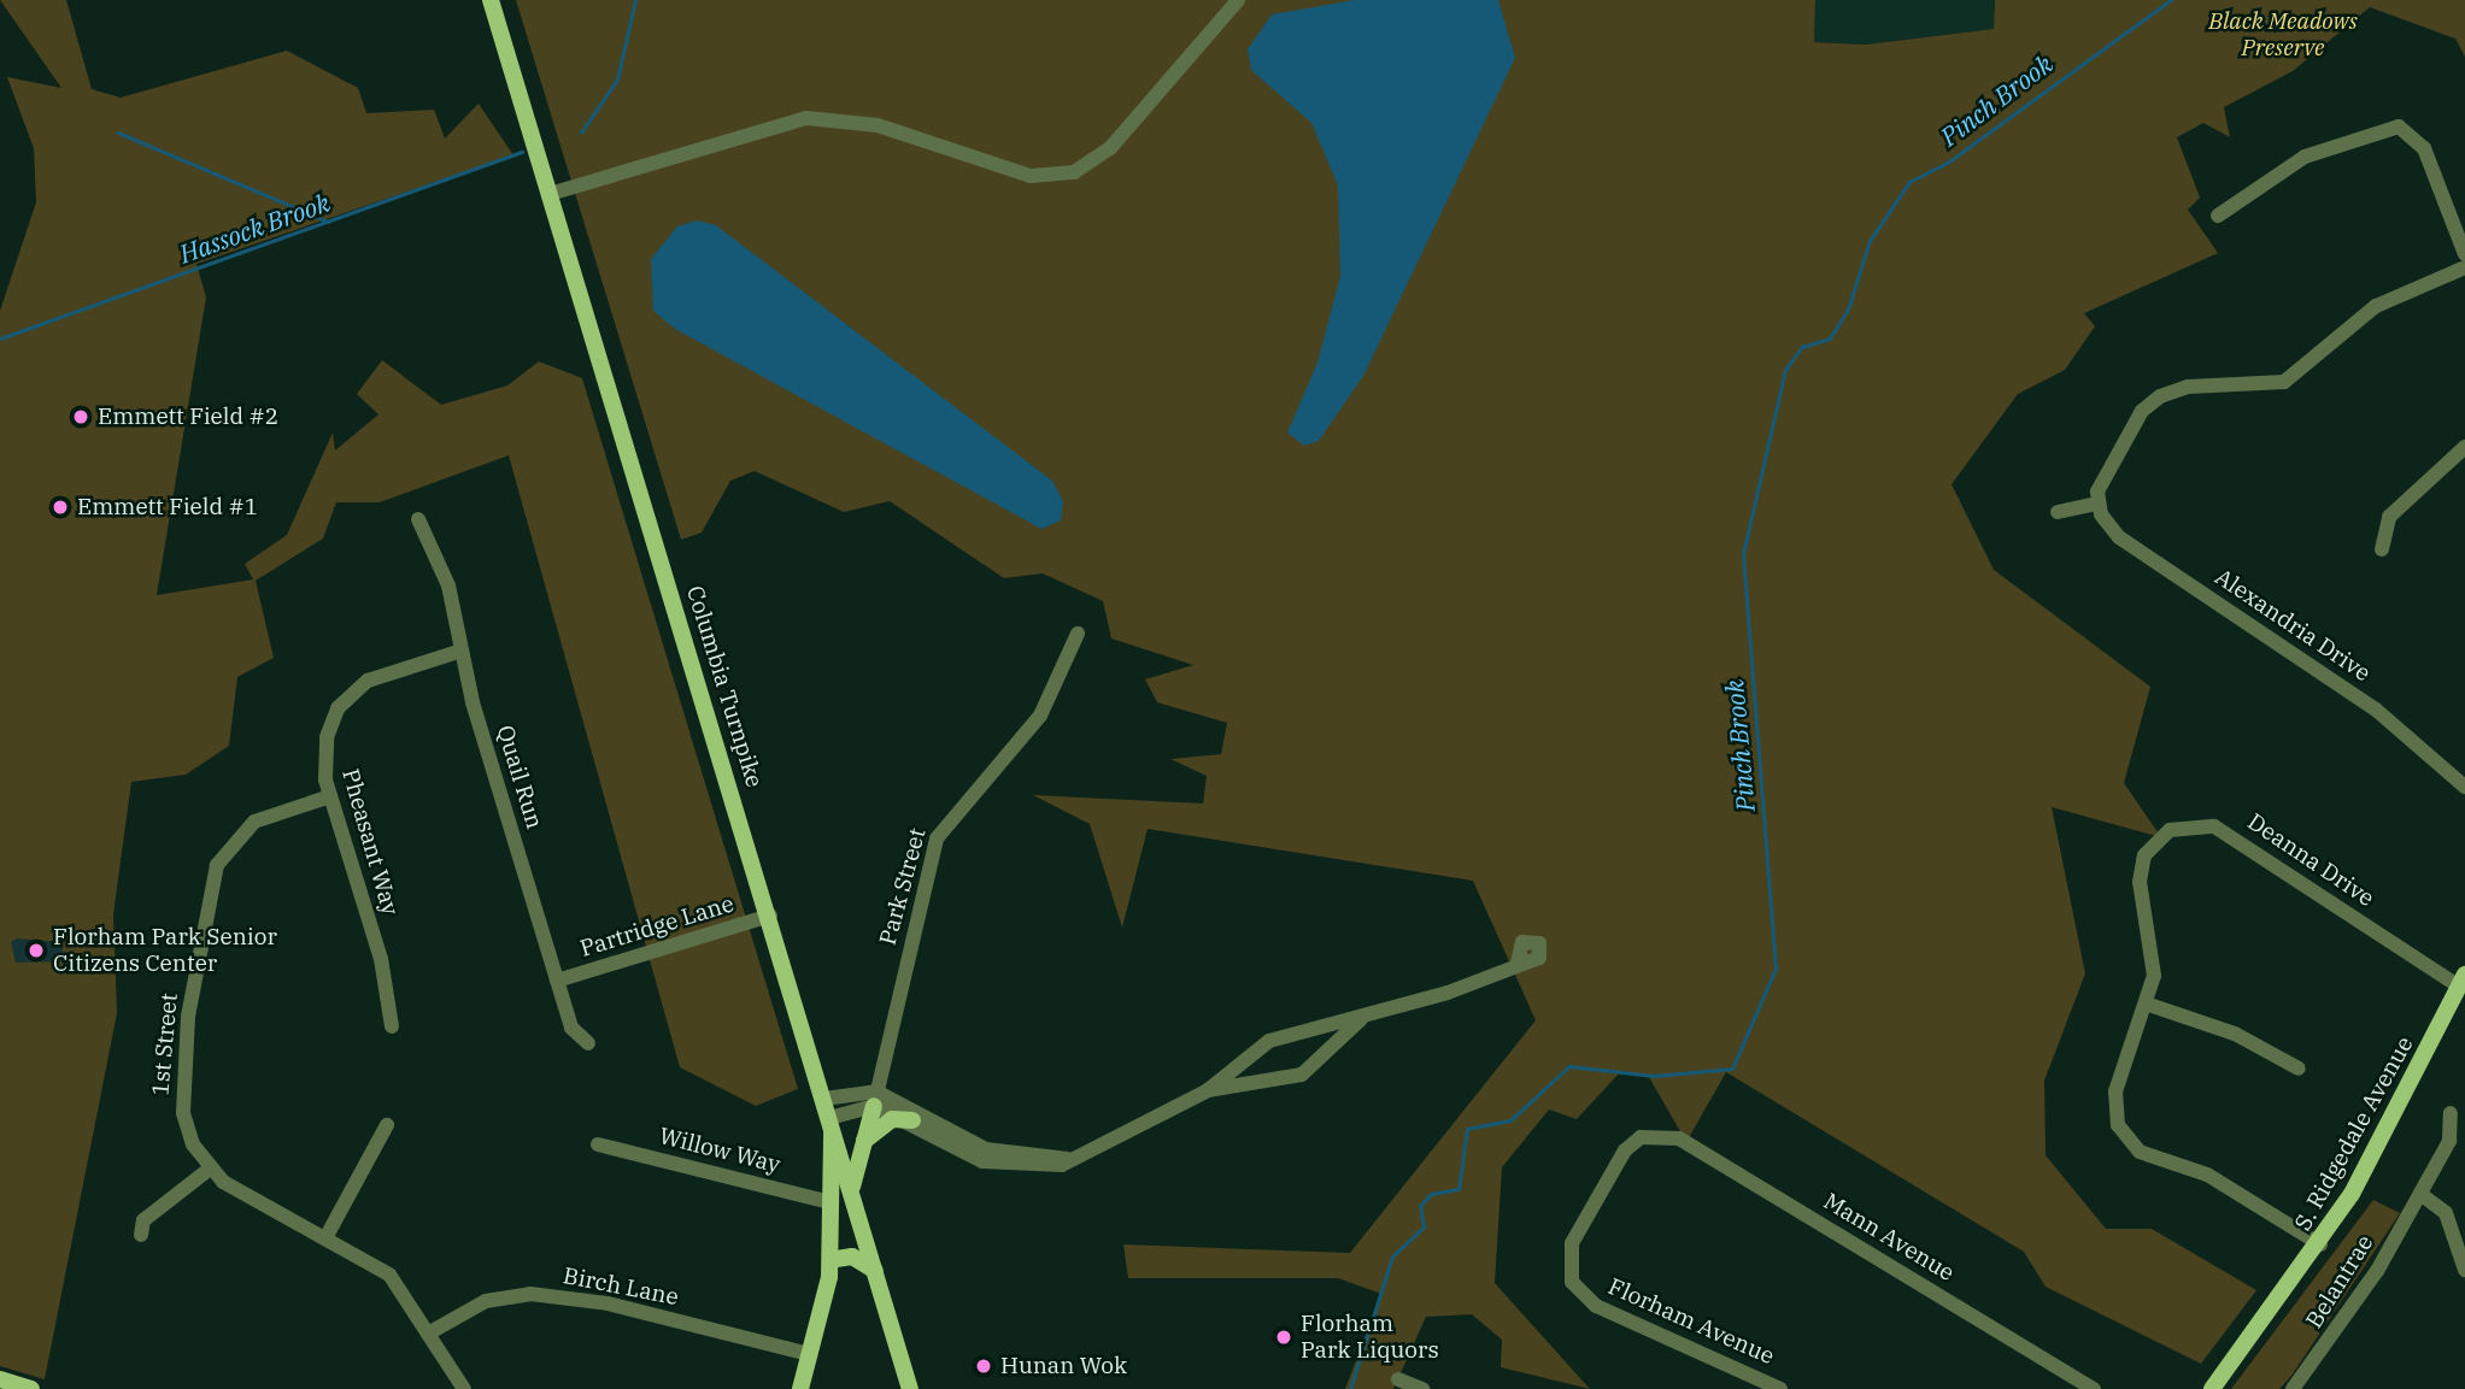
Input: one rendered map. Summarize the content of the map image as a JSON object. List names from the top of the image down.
{
  "streets": {
    "main road": ["Columbia Turnpike", "S. Ridgedale Avenue"],
    "street": [
      "Alexandria Drive",
      "Quail Run",
      "Pheasant Way",
      "Deanna Drive",
      "Park Street",
      "Partridge Lane",
      "1st Street",
      "Willow Way",
      "Mann Avenue",
      "Belantrae",
      "Birch Lane",
      "Florham Avenue"
    ]
  },
  "crossings": [
    ["Columbia Turnpike", "Partridge Lane"],
    ["Quail Run", "Pheasant Way"],
    ["Quail Run", "Partridge Lane"],
    ["Pheasant Way", "1st Street"],
    ["Deanna Drive", "S. Ridgedale Avenue"],
    ["Mann Avenue", "Florham Avenue"]
  ],
  "water": ["Pinch Brook", "Hassock Brook"],
  "parks": ["Black Meadows Preserve"],
  "places": [
    "Emmett Field #2",
    "Emmett Field #1",
    "Florham Park Senior Citizens Center",
    "Florham Park Liquors",
    "Hunan Wok"
  ]
}
